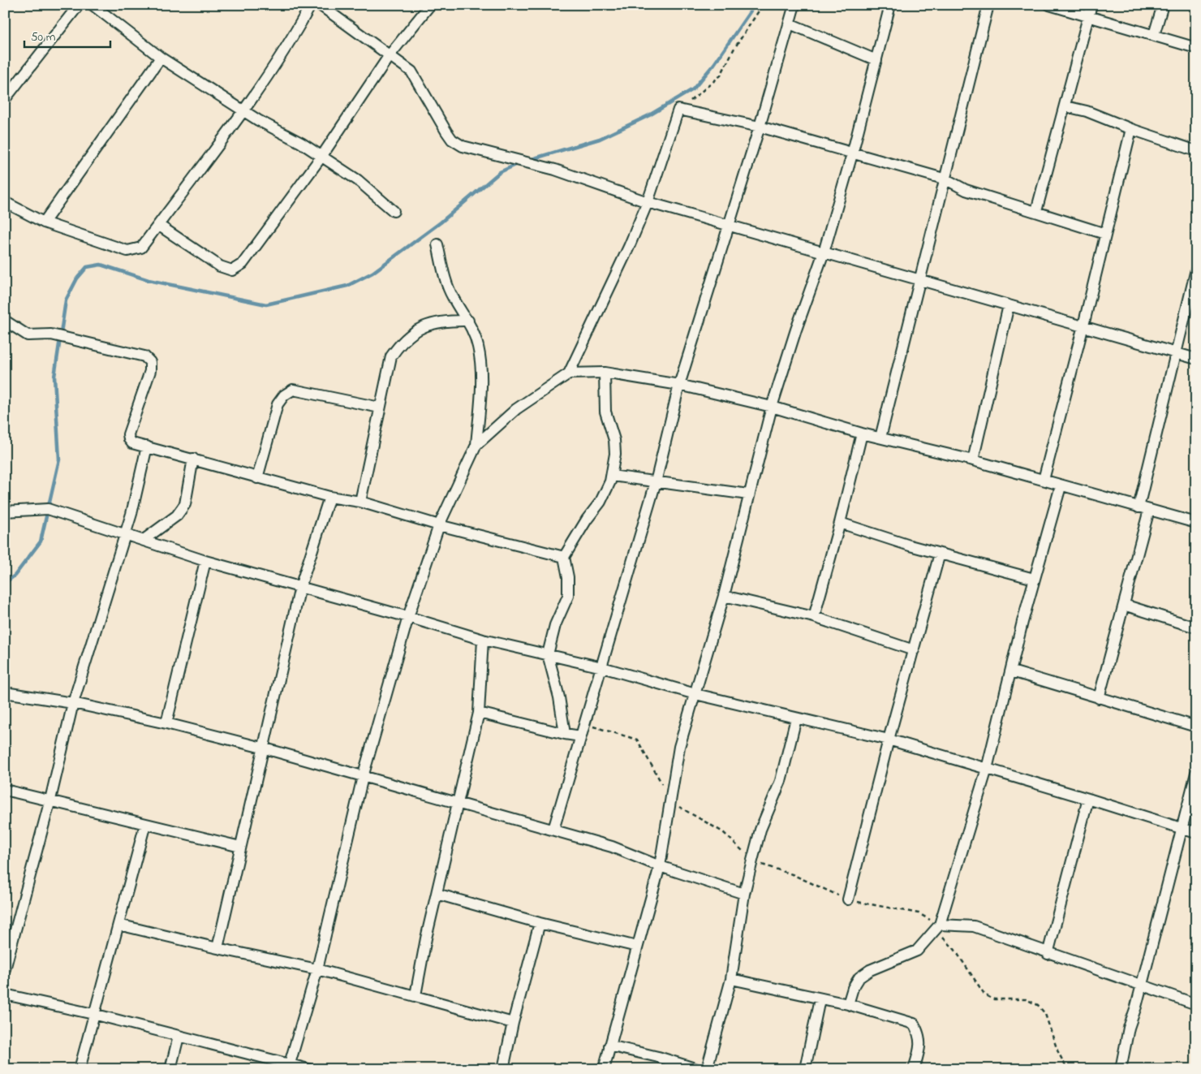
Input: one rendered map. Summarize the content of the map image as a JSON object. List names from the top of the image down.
{
  "scale_bar": "50 m"
}
